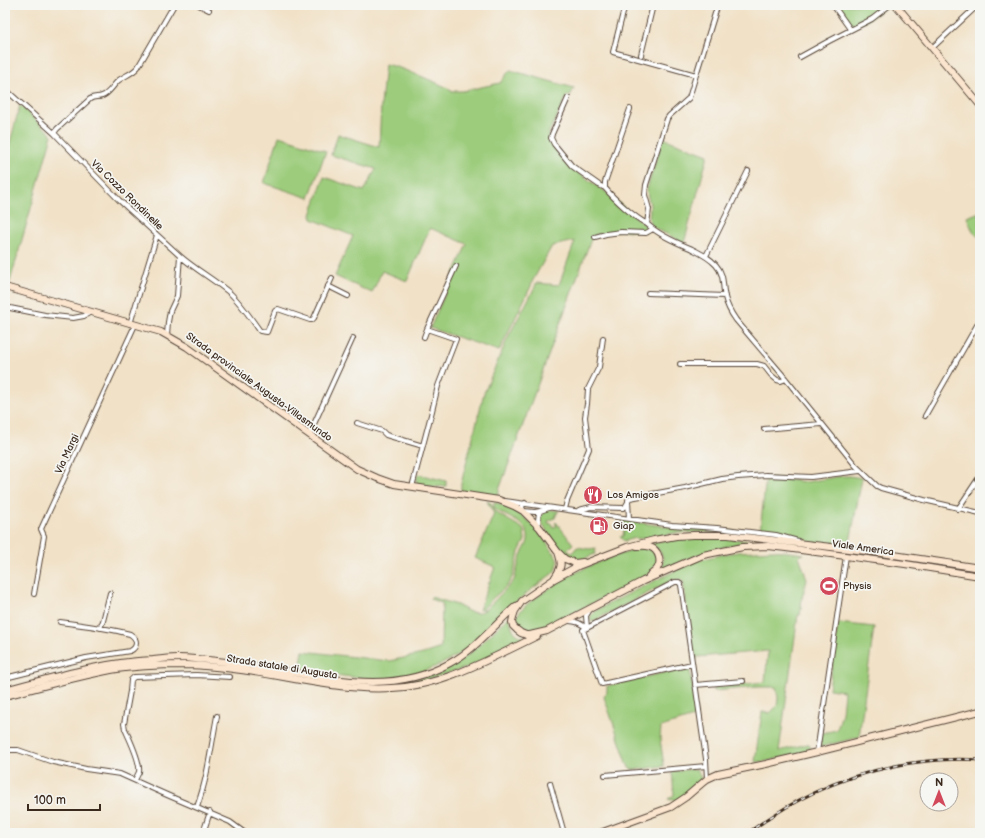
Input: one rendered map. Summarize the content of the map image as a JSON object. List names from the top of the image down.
{
  "streets": {
    "main road": ["Strada provinciale Augusta-Villasmundo", "Viale America", "Strada statale di Augusta"],
    "street": ["Via Cozzo Rondinelle", "Via Margi"]
  },
  "crossings": [
    ["Via Cozzo Rondinelle", "Via Margi"],
    ["Strada provinciale Augusta-Villasmundo", "Via Margi"],
    ["Strada provinciale Augusta-Villasmundo", "Strada statale di Augusta"],
    ["Viale America", "Strada statale di Augusta"]
  ],
  "places": {
    "restaurant": ["Los Amigos"],
    "fuel station": ["Giap"],
    "sports": ["Physis"]
  },
  "scale_bar": "100 m",
  "north": "top"
}
